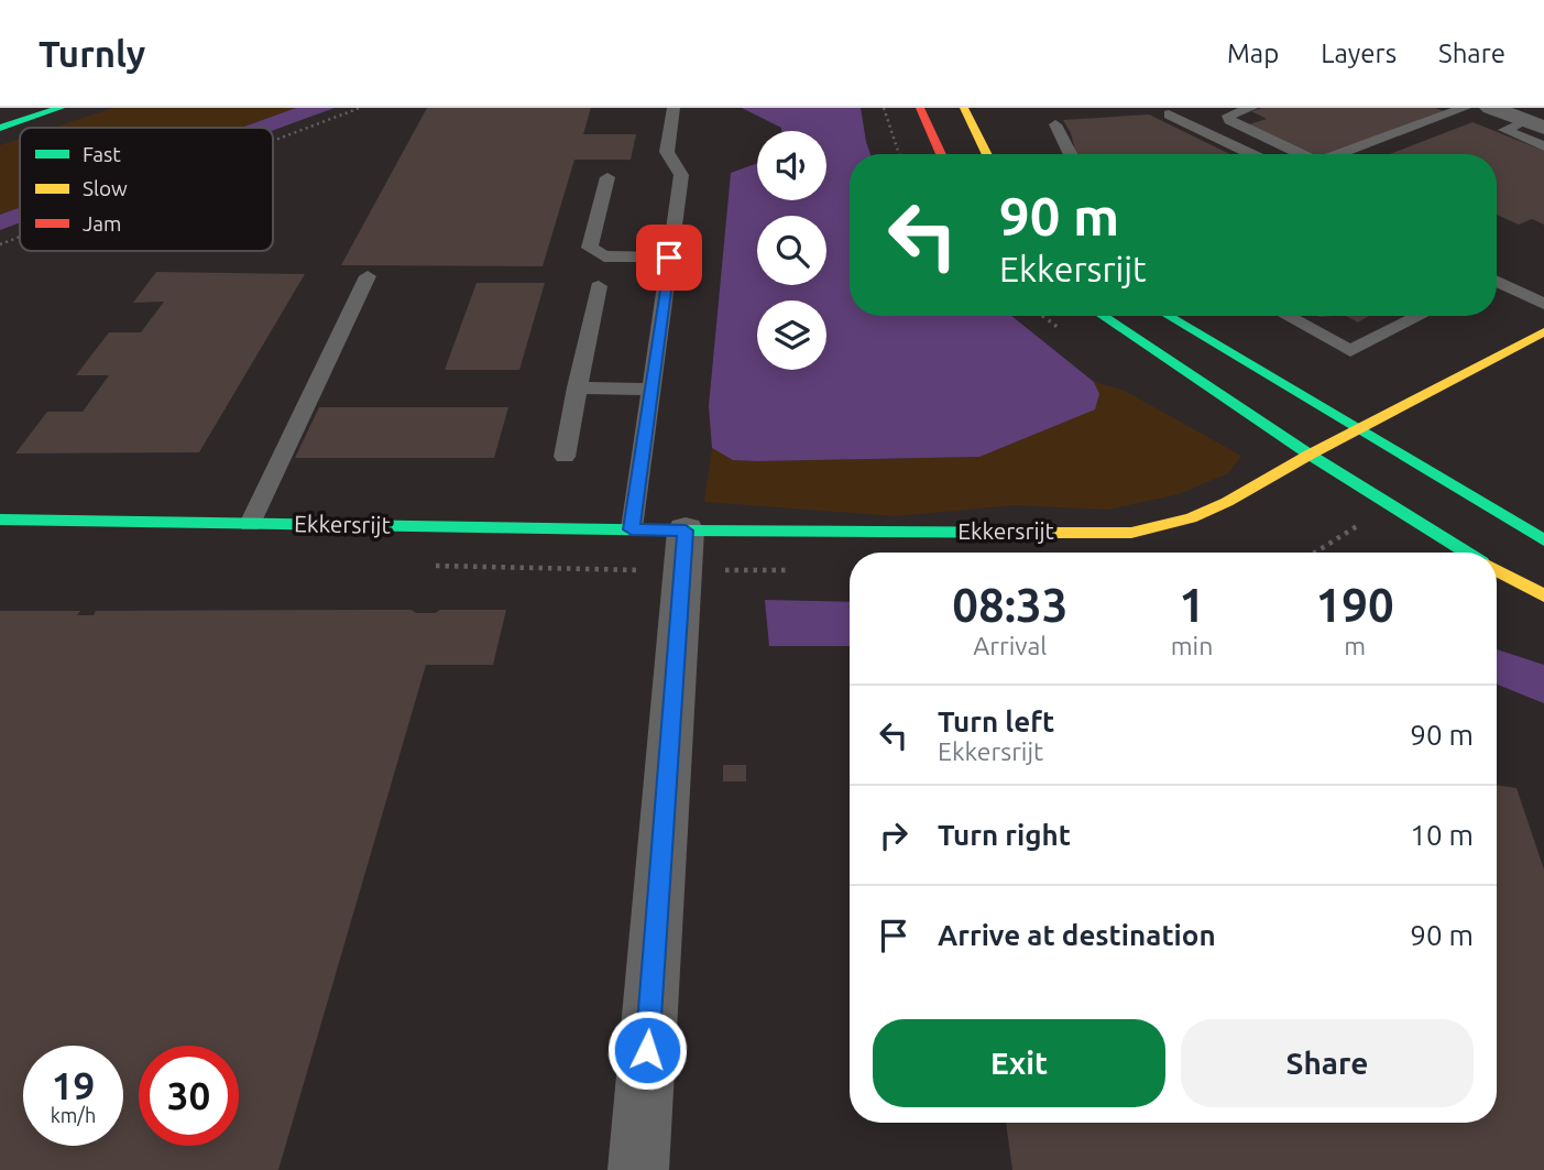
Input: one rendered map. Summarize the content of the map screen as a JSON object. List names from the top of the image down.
{
  "streets": {
    "main road": ["Ekkersrijt"]
  },
  "legend": ["Fast", "Slow", "Jam"],
  "page": {
    "header": "Turnly",
    "nav": ["Map", "Layers", "Share"],
    "turn": ["90 m", "Ekkersrijt"],
    "eta": [
      "08:33",
      "Arrival",
      "1",
      "min",
      "190",
      "m"
    ],
    "list": [
      {
        "name": "Turn left",
        "note": "Ekkersrijt",
        "value": "90 m"
      },
      {
        "name": "Turn right",
        "value": "10 m"
      },
      {
        "name": "Arrive at destination",
        "value": "90 m"
      }
    ],
    "buttons": ["Exit", "Share"],
    "speed": "19 km/h",
    "limit": "30"
  }
}
